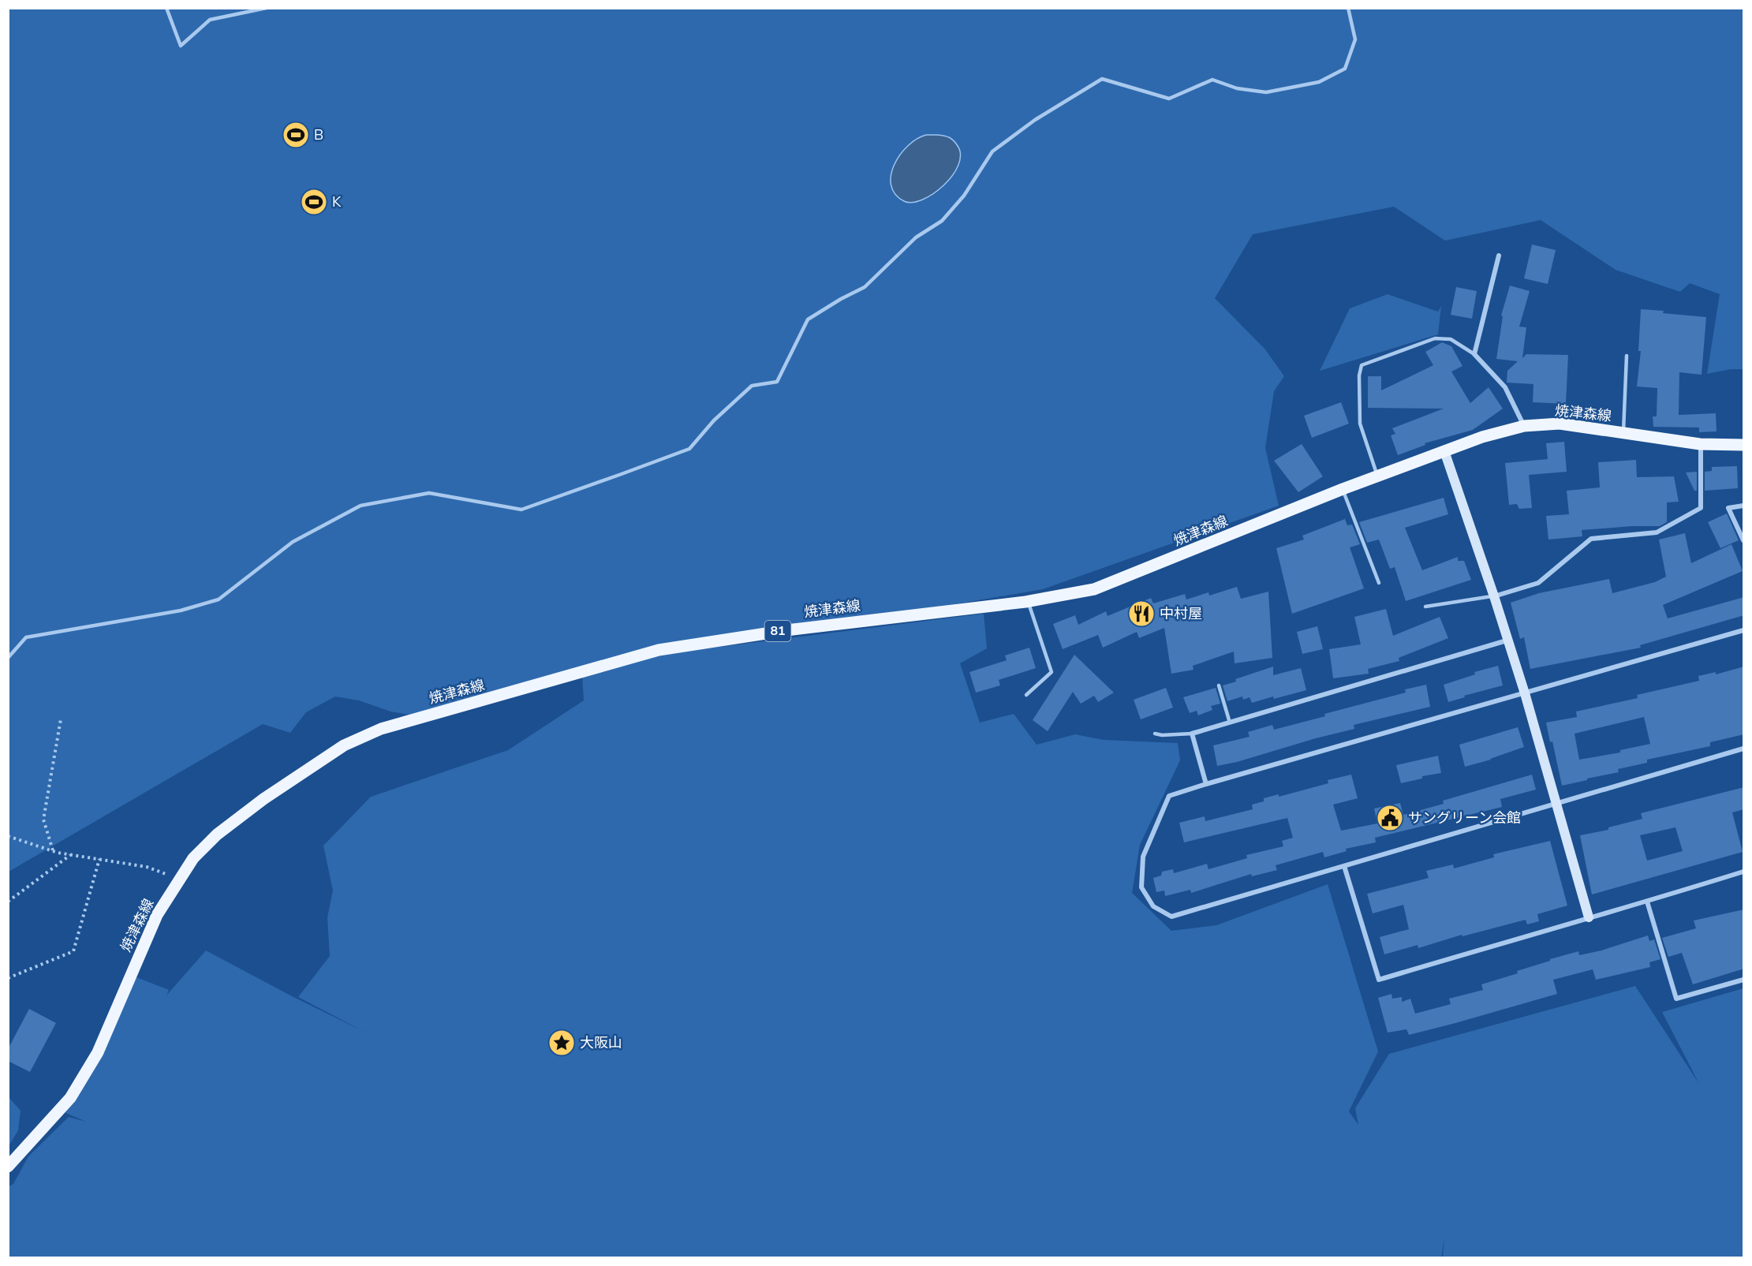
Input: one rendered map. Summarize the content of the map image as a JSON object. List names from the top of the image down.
{
  "streets": {
    "main road": ["焼津森線", "81"]
  },
  "places": {
    "sports": ["B", "K"],
    "restaurant": ["中村屋"],
    "public building": ["サングリーン会館"],
    "place": ["大阪山"]
  }
}
